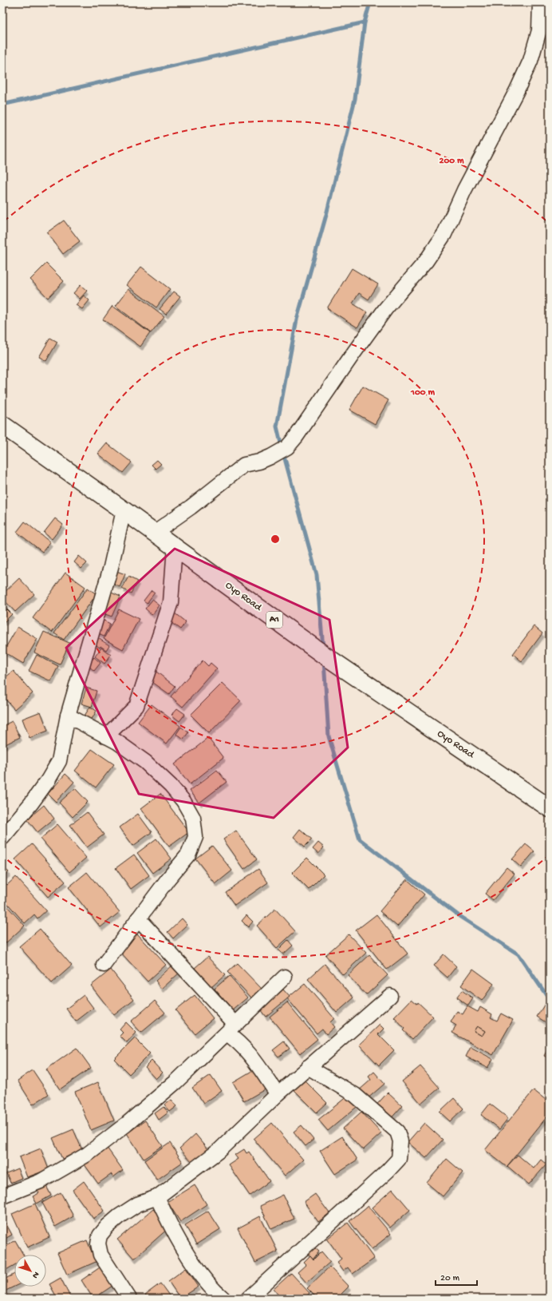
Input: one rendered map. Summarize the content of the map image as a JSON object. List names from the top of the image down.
{
  "streets": {
    "highway": ["Oyo Road", "A1"]
  },
  "scale_bar": "20 m",
  "north": "bottom right",
  "rings": ["200 m", "100 m"]
}
